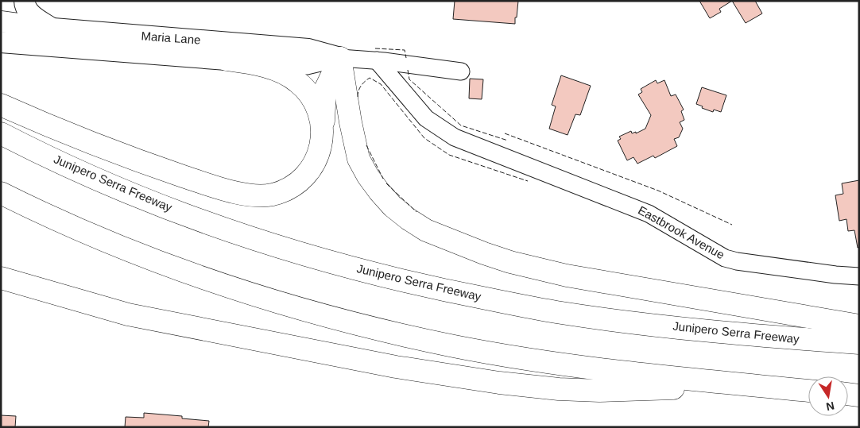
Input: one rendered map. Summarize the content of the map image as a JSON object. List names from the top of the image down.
{
  "streets": {
    "highway": ["Junipero Serra Freeway"],
    "main road": ["Maria Lane"],
    "street": ["Eastbrook Avenue"]
  },
  "crossings": [
    ["Maria Lane", "Eastbrook Avenue"]
  ],
  "north": "bottom"
}
